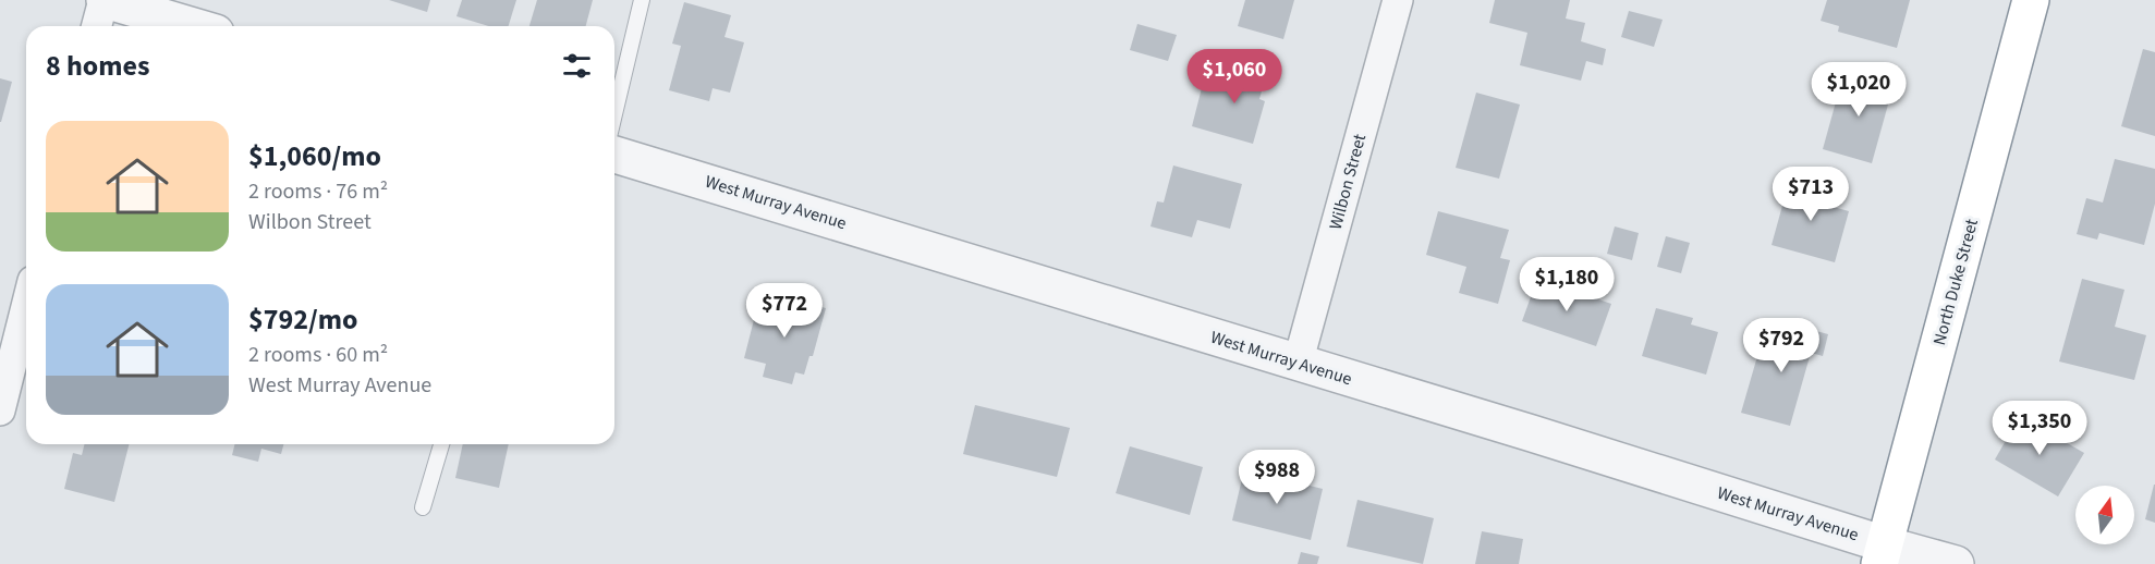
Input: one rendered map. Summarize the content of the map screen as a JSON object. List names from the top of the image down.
{
  "streets": {
    "highway": ["North Duke Street"],
    "street": ["Wilbon Street", "West Murray Avenue"]
  },
  "crossings": [
    ["Wilbon Street", "West Murray Avenue"],
    ["West Murray Avenue", "North Duke Street"]
  ],
  "north": "top",
  "page": {
    "heading": "8 homes",
    "price": [
      "$1,060",
      "$1,020",
      "$713",
      "$1,180",
      "$772",
      "$792",
      "$1,350",
      "$988"
    ],
    "list": [
      {
        "name": "$1,060/mo",
        "note": "2 rooms · 76 m² · Wilbon Street"
      },
      {
        "name": "$792/mo",
        "note": "2 rooms · 60 m² · West Murray Avenue"
      }
    ]
  }
}
